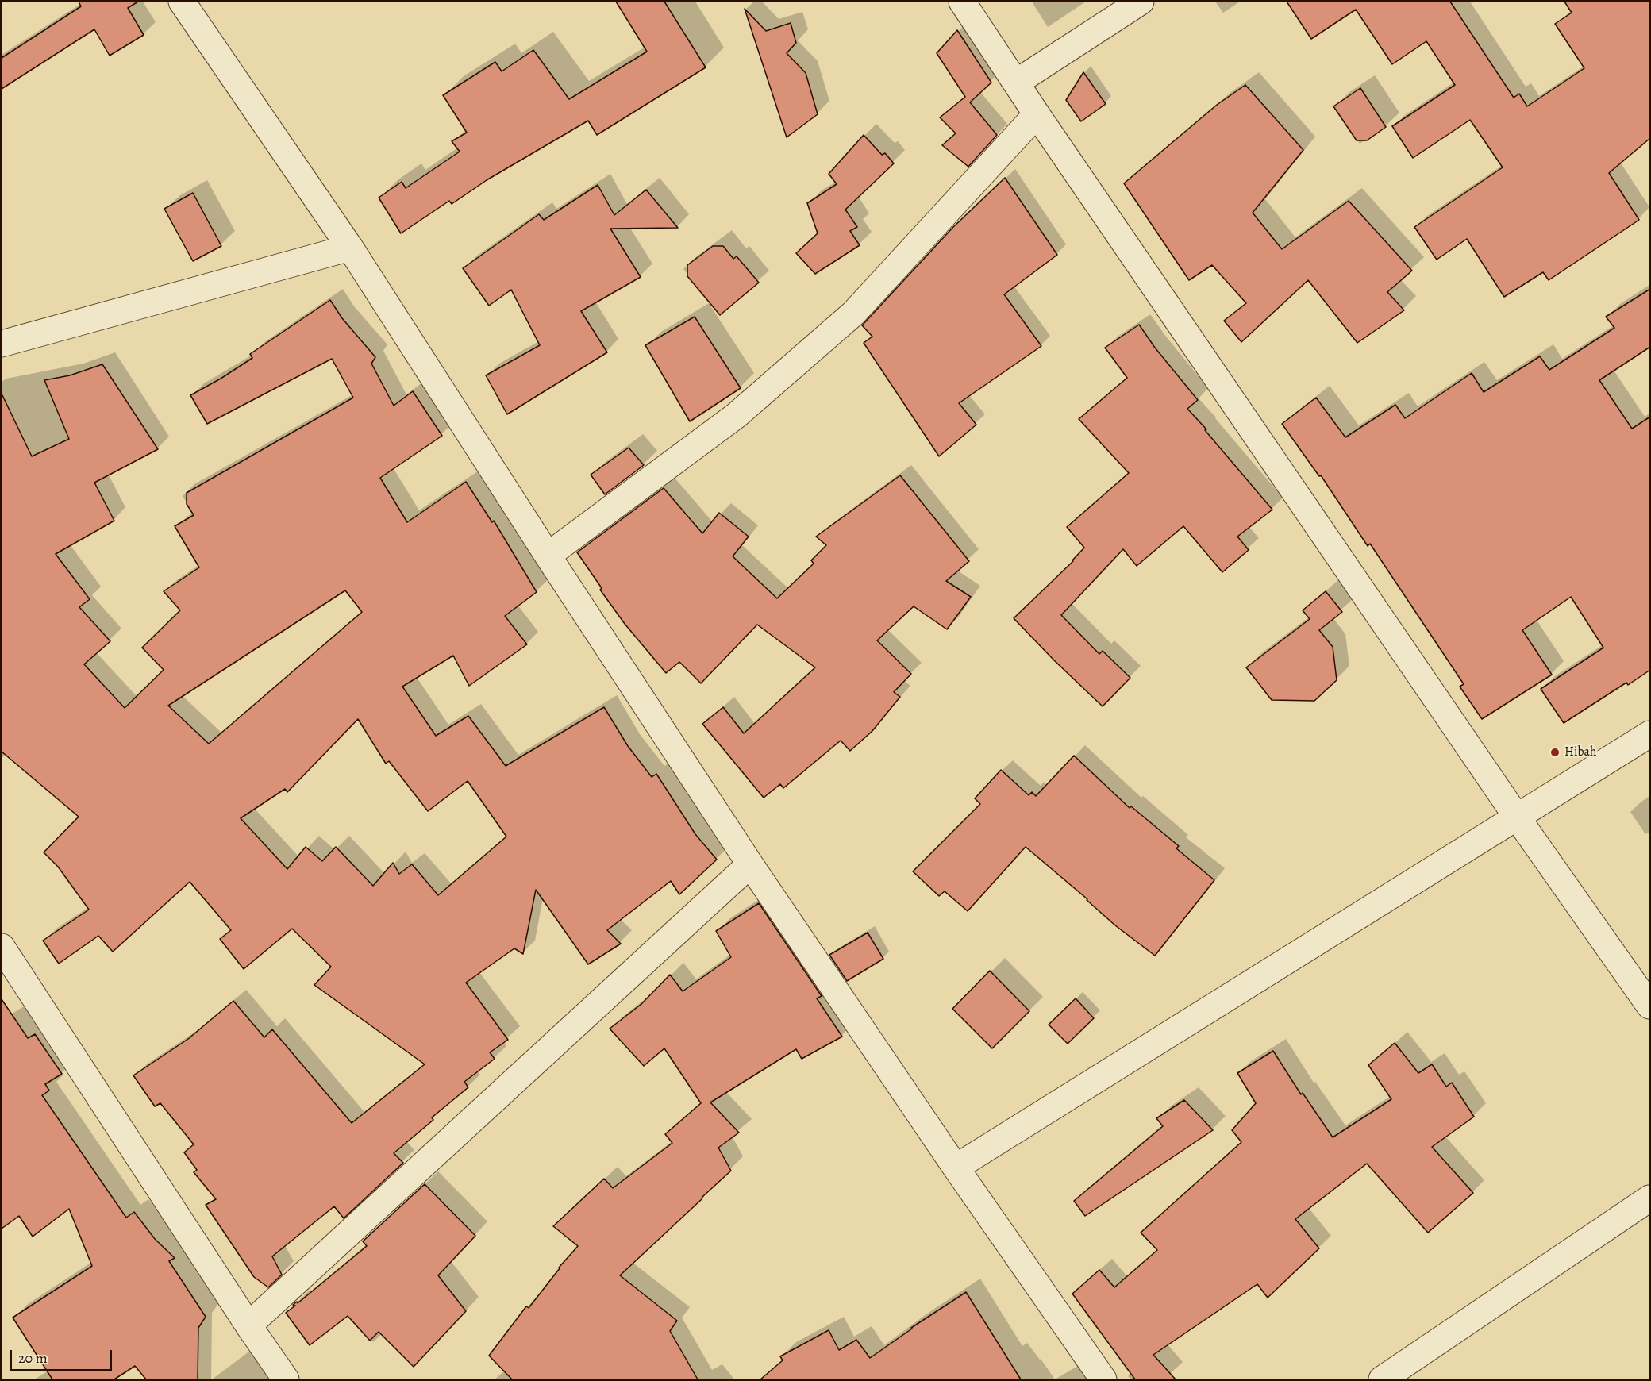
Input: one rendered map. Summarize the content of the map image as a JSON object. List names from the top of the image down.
{
  "places": ["Hibah"],
  "scale_bar": "20 m"
}
